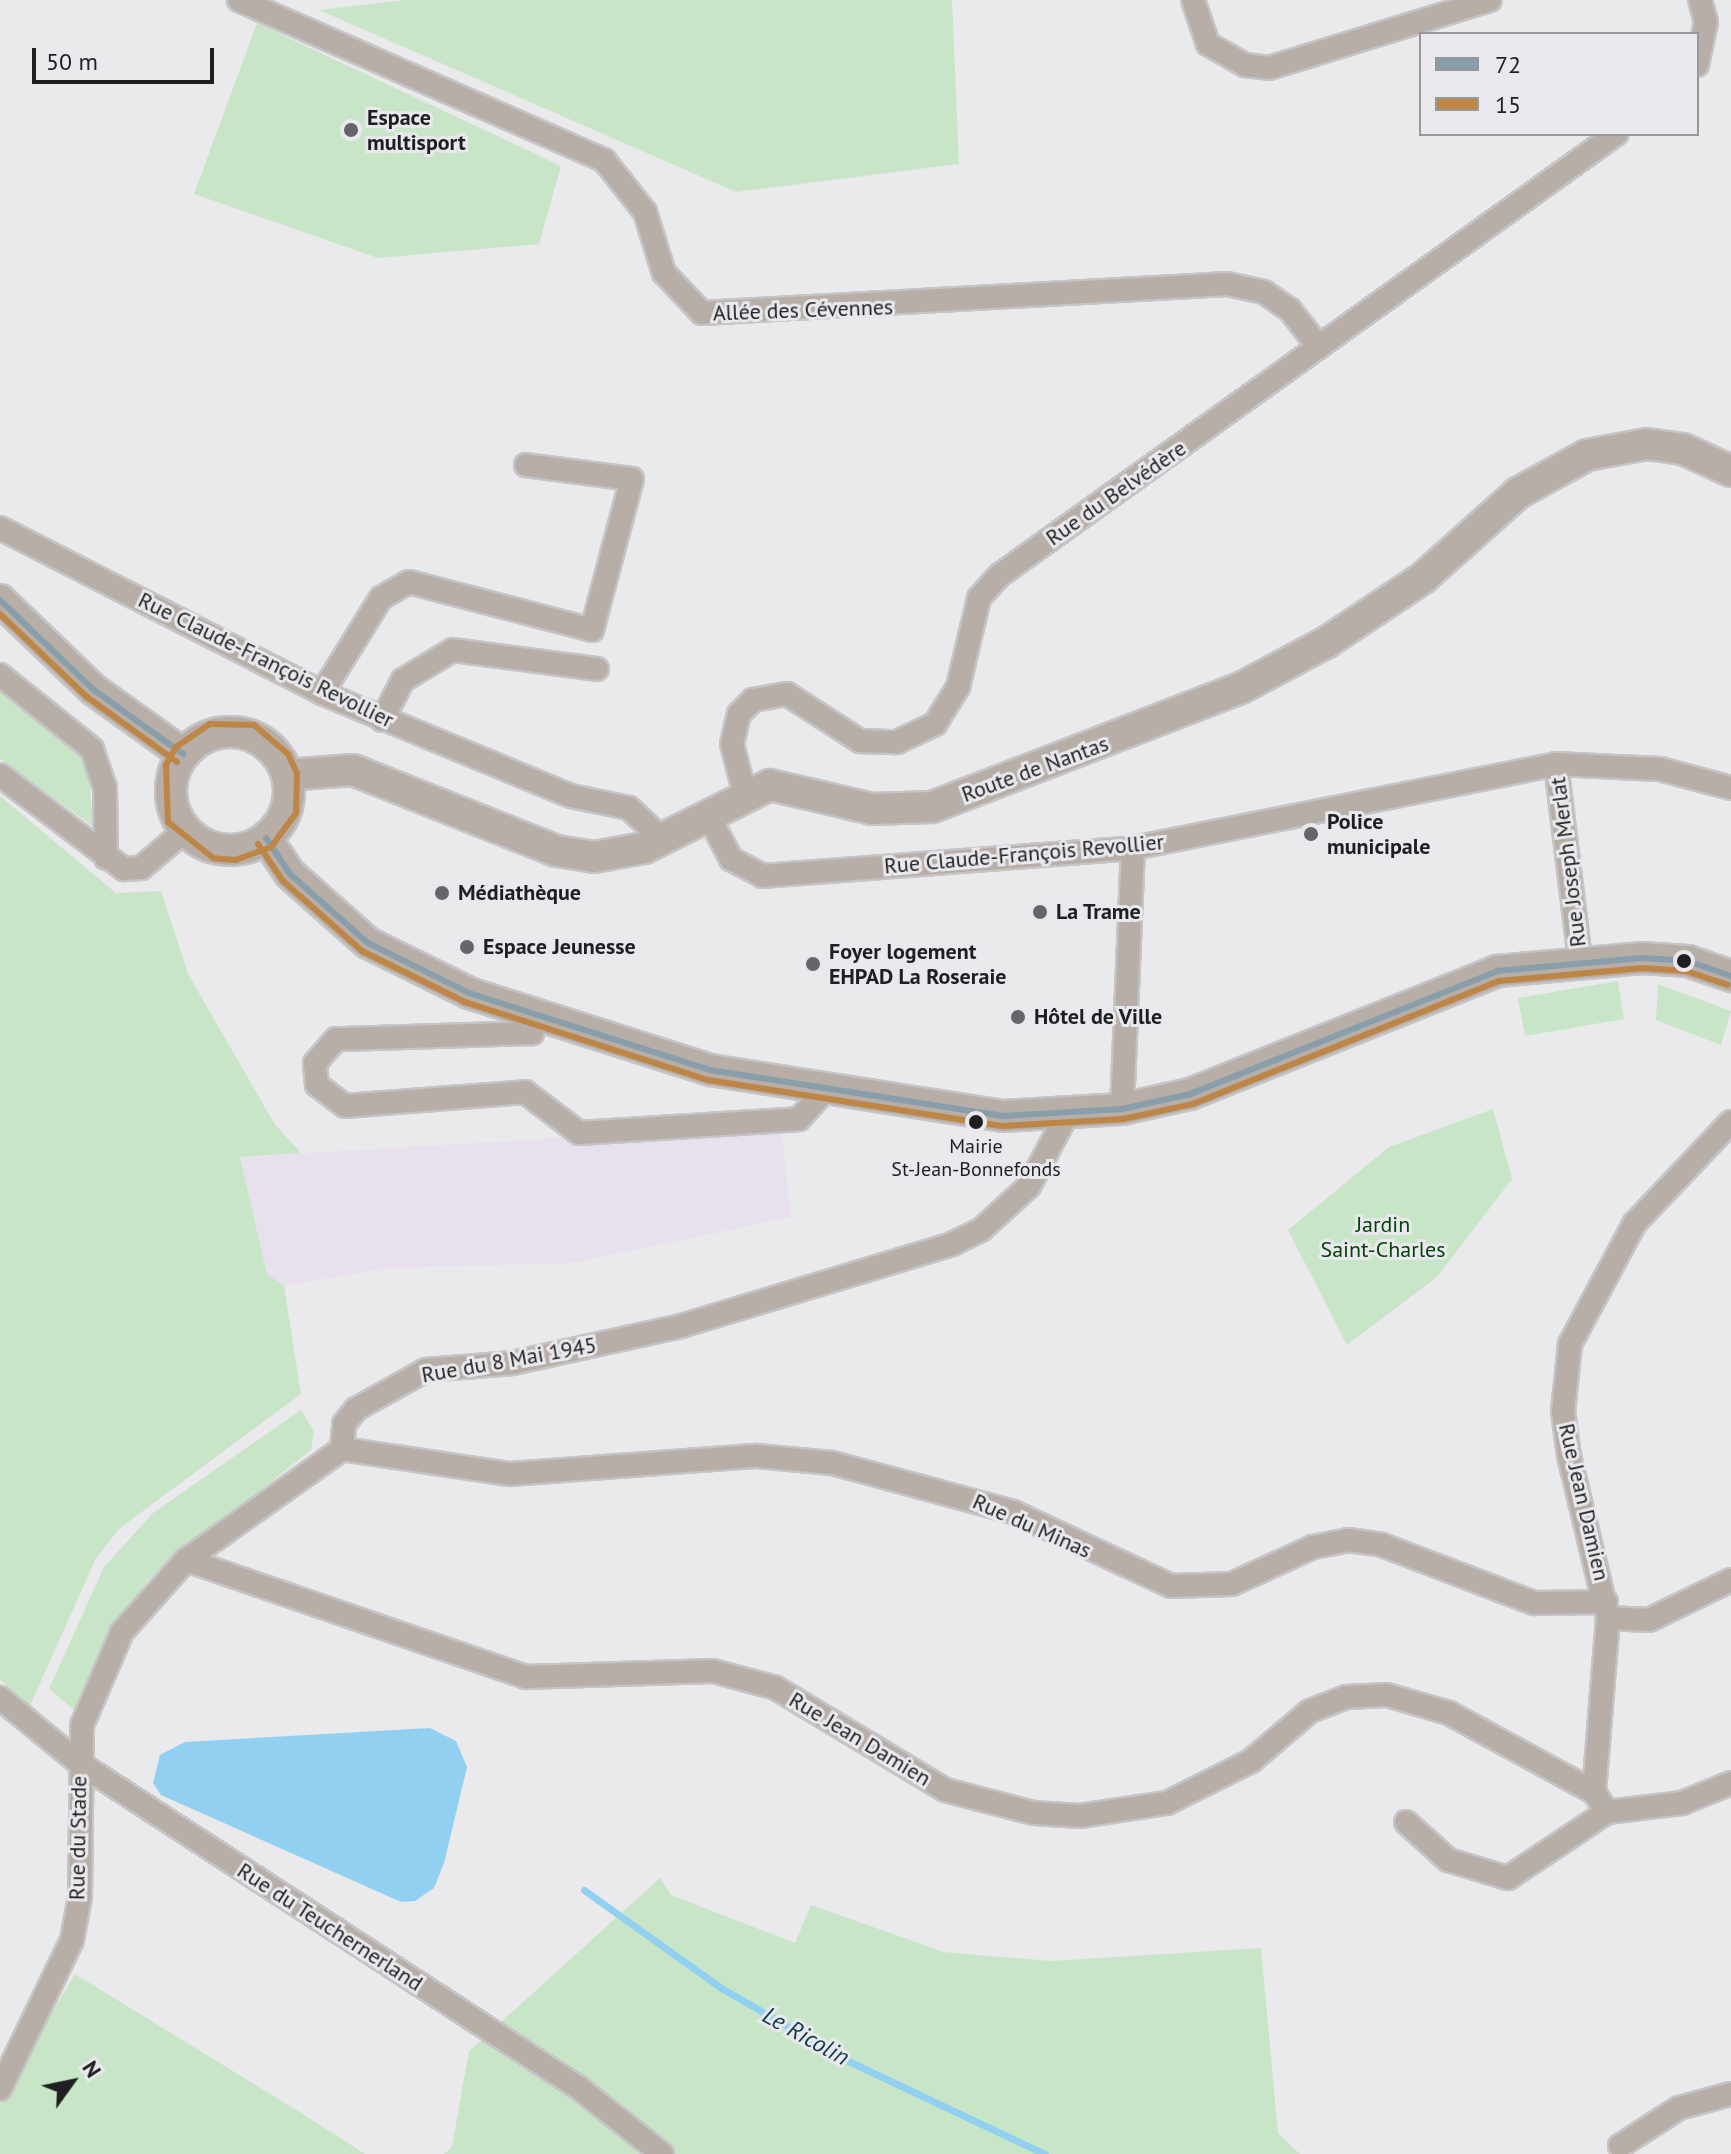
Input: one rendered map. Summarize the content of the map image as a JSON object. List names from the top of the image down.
{
  "streets": {
    "main road": ["Route de Nantas"],
    "street": [
      "Allée des Cévennes",
      "Rue du Belvédère",
      "Rue Claude-François Revollier",
      "Rue Joseph Merlat",
      "Rue du 8 Mai 1945",
      "Rue Jean Damien",
      "Rue du Minas",
      "Rue du Stade",
      "Rue du Teuchernerland"
    ]
  },
  "crossings": [
    ["Allée des Cévennes", "Rue du Belvédère"],
    ["Rue du Belvédère", "Route de Nantas"],
    ["Rue Claude-François Revollier", "Route de Nantas"],
    ["Rue Claude-François Revollier", "Rue Joseph Merlat"],
    ["Rue du 8 Mai 1945", "Rue du Minas"],
    ["Rue Jean Damien", "Rue du Minas"],
    ["Rue du Stade", "Rue du Teuchernerland"]
  ],
  "water": ["Le Ricolin"],
  "parks": ["Jardin Saint-Charles"],
  "places": [
    "Espace multisport",
    "Police municipale",
    "Médiathèque",
    "La Trame",
    "Espace Jeunesse",
    "Foyer logement EHPAD La Roseraie",
    "Hôtel de Ville",
    "Mairie St-Jean-Bonnefonds"
  ],
  "lines": ["transit line 72", "transit line 15"],
  "legend": ["72", "15"],
  "scale_bar": "50 m",
  "north": "top right"
}
